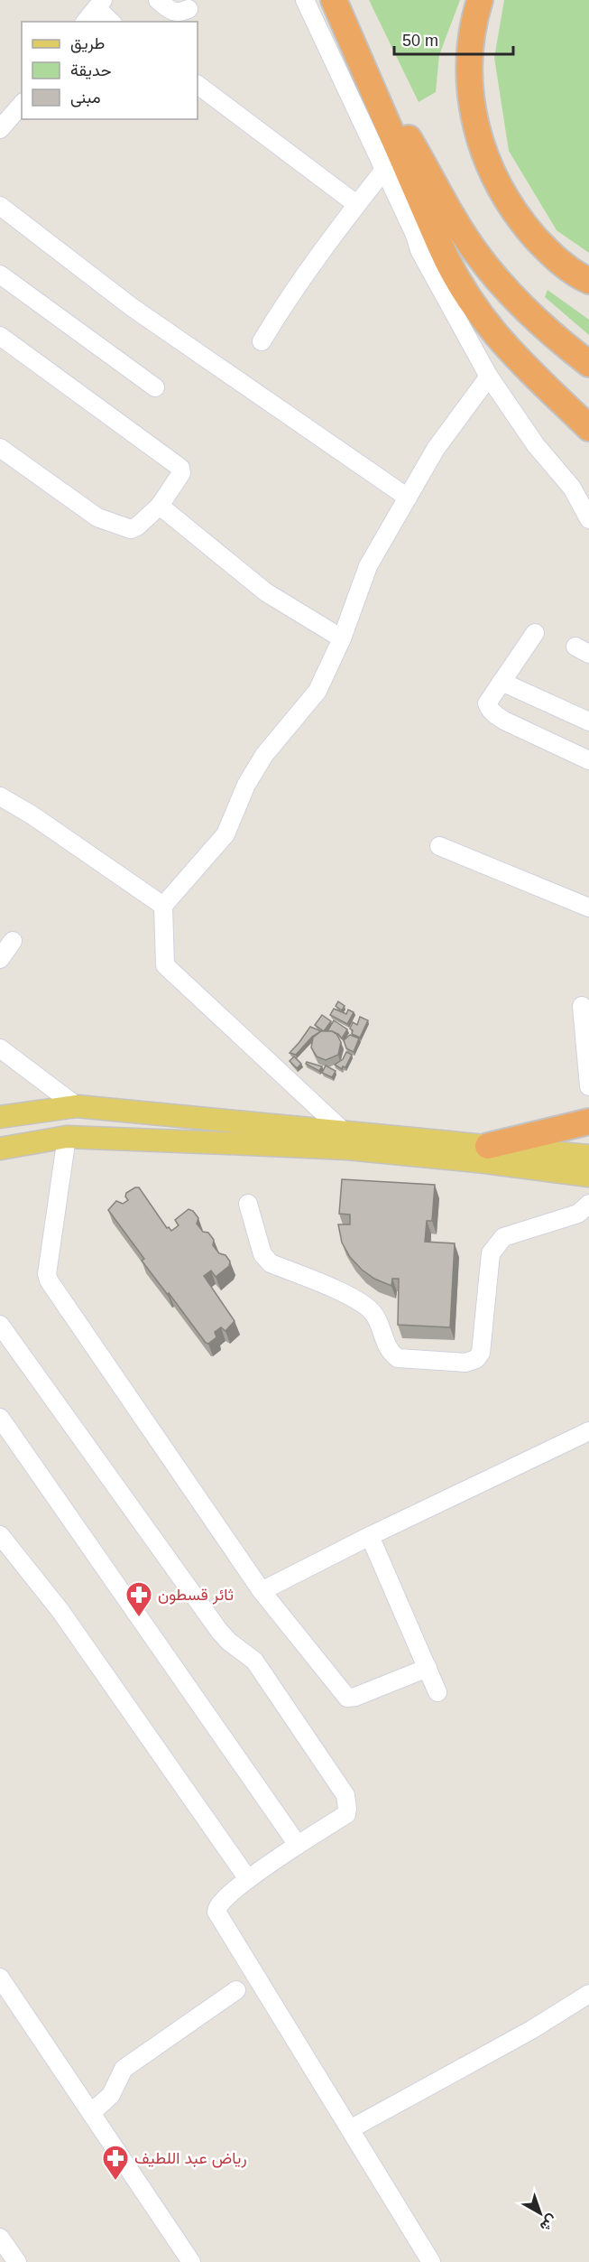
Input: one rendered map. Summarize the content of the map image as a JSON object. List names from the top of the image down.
{
  "places": {
    "pharmacy": ["ثائر قسطون", "رياض عبد اللطيف"]
  },
  "legend": ["طريق", "حديقة", "مبنى"],
  "scale_bar": "50 m",
  "north": "bottom right"
}
